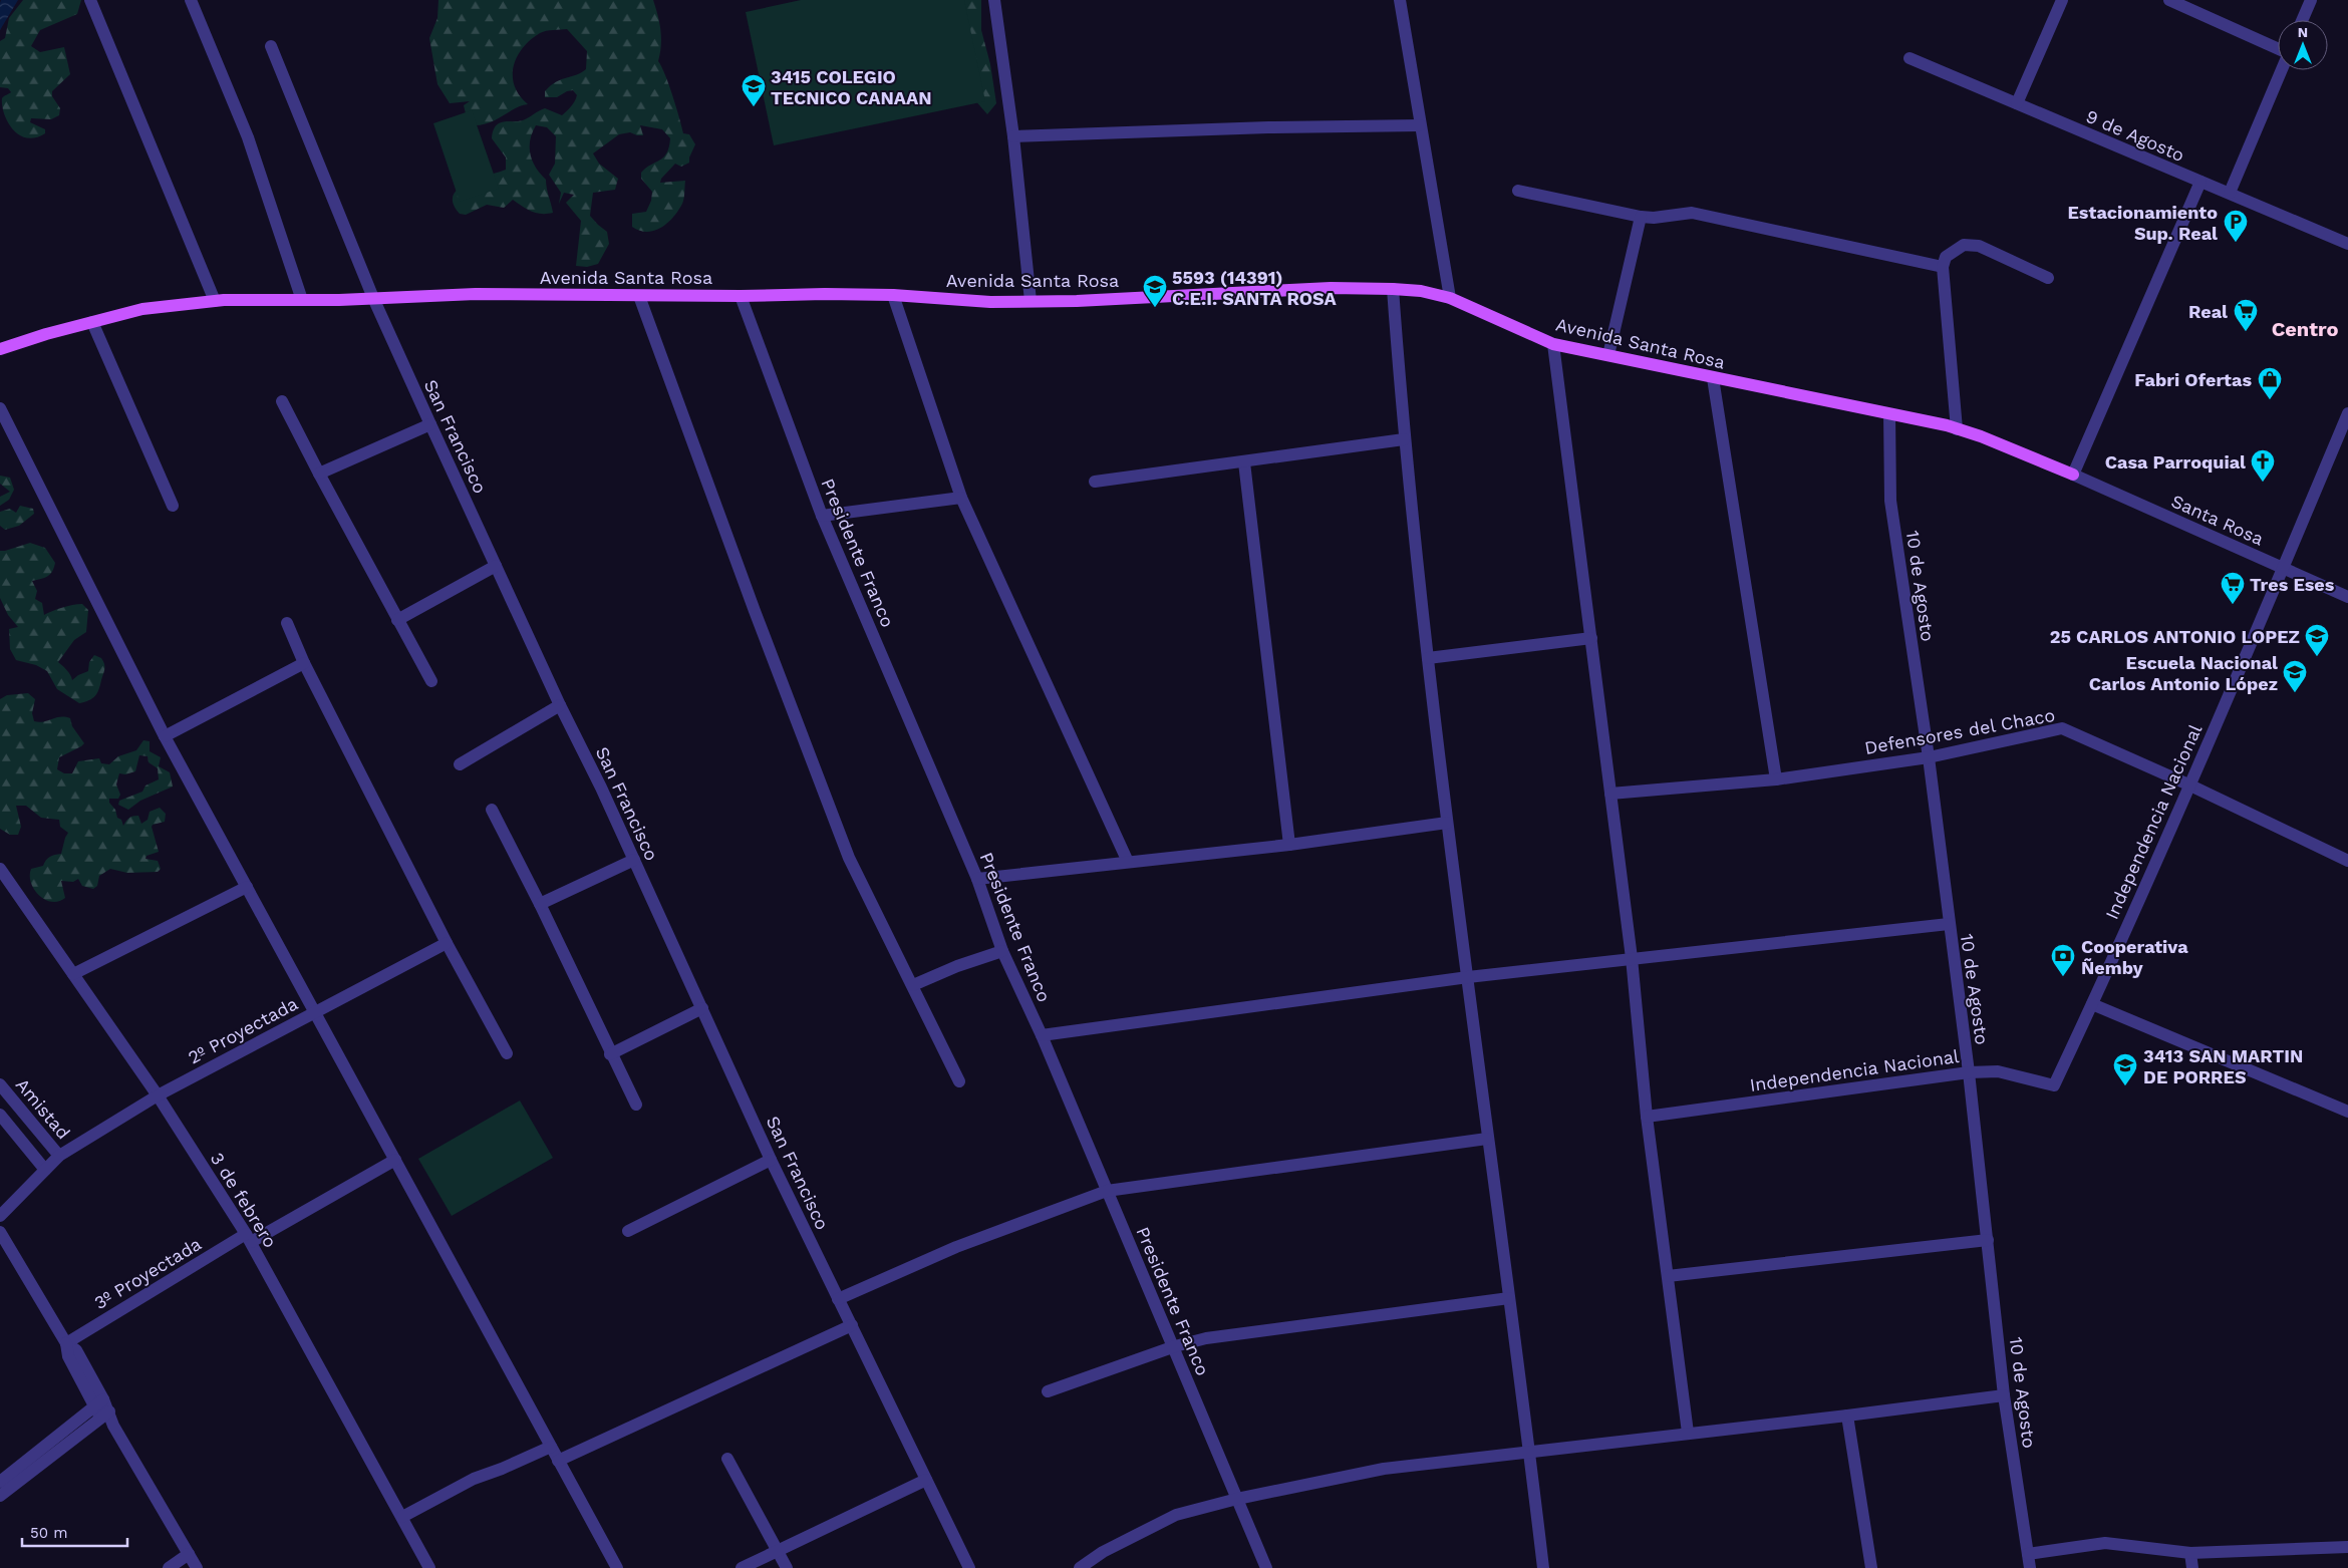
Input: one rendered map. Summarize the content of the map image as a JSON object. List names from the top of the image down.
{
  "streets": {
    "main road": ["Avenida Santa Rosa"],
    "street": [
      "9 de Agosto",
      "San Francisco",
      "Santa Rosa",
      "Presidente Franco",
      "10 de Agosto",
      "Defensores del Chaco",
      "Independencia Nacional",
      "2º Proyectada",
      "Amistad",
      "3 de febrero",
      "3º Proyectada"
    ]
  },
  "crossings": [
    ["Avenida Santa Rosa", "San Francisco"],
    ["Avenida Santa Rosa", "Santa Rosa"],
    ["Avenida Santa Rosa", "Presidente Franco"],
    ["Avenida Santa Rosa", "10 de Agosto"],
    ["Santa Rosa", "Independencia Nacional"],
    ["10 de Agosto", "Defensores del Chaco"],
    ["10 de Agosto", "Independencia Nacional"],
    ["Defensores del Chaco", "Independencia Nacional"],
    ["2º Proyectada", "Amistad"],
    ["2º Proyectada", "3 de febrero"],
    ["3 de febrero", "3º Proyectada"]
  ],
  "districts": ["Centro"],
  "places": {
    "school or university": [
      "3415 COLEGIO TECNICO CANAAN",
      "5593 (14391) C.E.I. SANTA ROSA",
      "25 CARLOS ANTONIO LOPEZ",
      "Escuela Nacional Carlos Antonio López",
      "3413 SAN MARTIN DE PORRES"
    ],
    "parking": ["Estacionamiento Sup. Real"],
    "supermarket": ["Real", "Tres Eses"],
    "shop": ["Fabri Ofertas"],
    "church": ["Casa Parroquial"],
    "bank": ["Cooperativa Ñemby"]
  },
  "scale_bar": "50 m",
  "north": "top"
}
